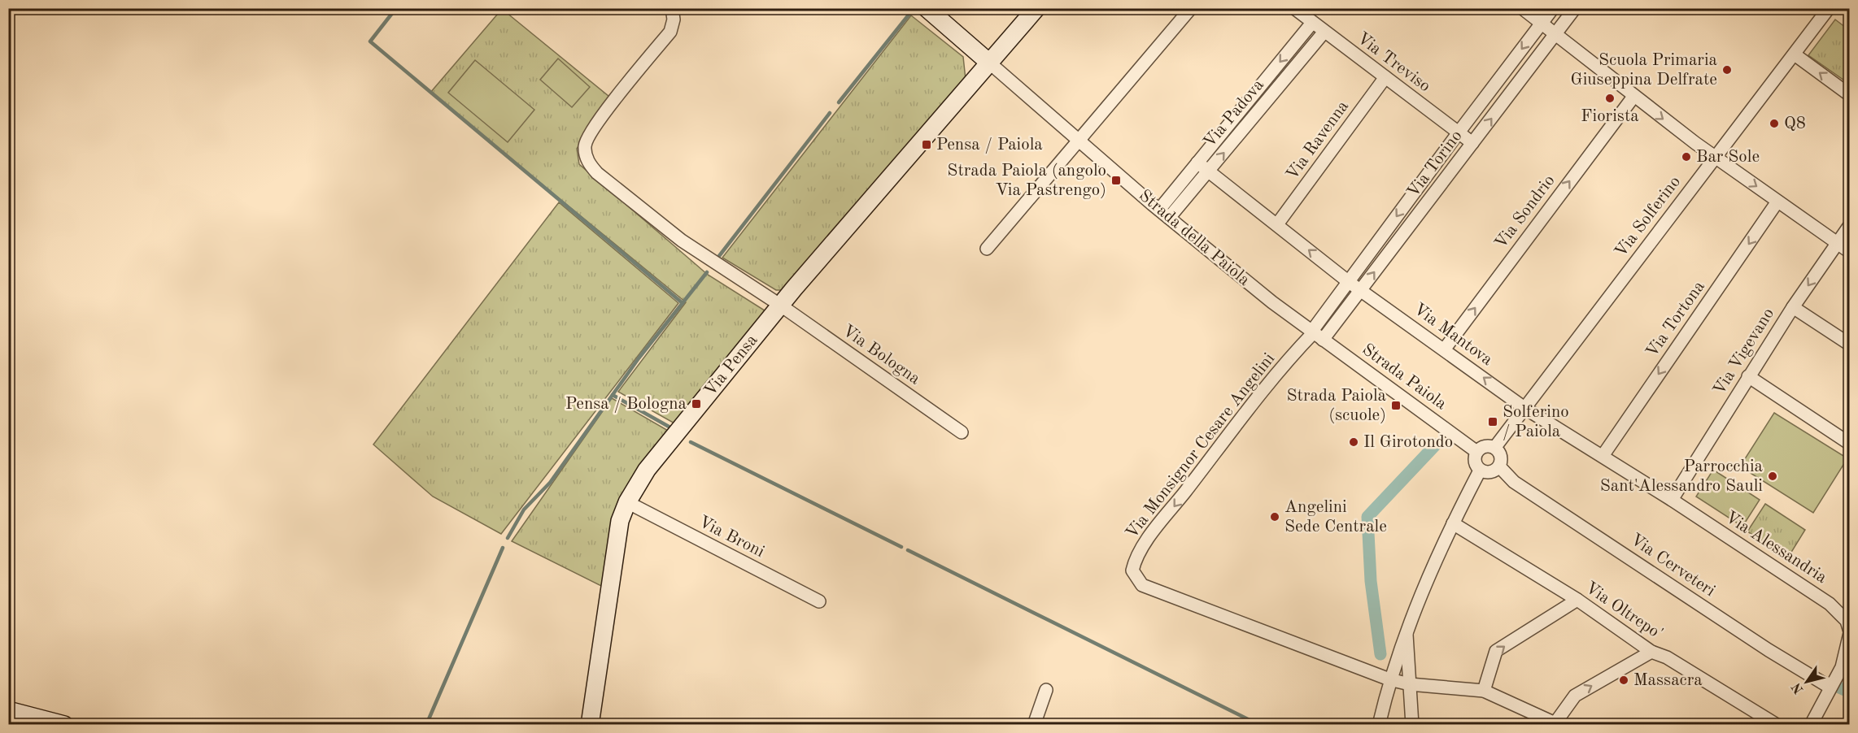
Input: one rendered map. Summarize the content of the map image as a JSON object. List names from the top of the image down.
{
  "streets": {
    "street": [
      "Via Treviso",
      "Via Padova",
      "Via Ravenna",
      "Via Torino",
      "Via Sondrio",
      "Via Solferino",
      "Strada della Paiola",
      "Via Tortona",
      "Via Mantova",
      "Via Vigevano",
      "Via Bologna",
      "Via Pensa",
      "Strada Paiola",
      "Via Monsignor Cesare Angelini",
      "Via Broni",
      "Via Alessandria",
      "Via Cerveteri",
      "Via Oltrepo'"
    ]
  },
  "crossings": [
    ["Via Treviso", "Via Padova"],
    ["Via Treviso", "Via Ravenna"],
    ["Via Treviso", "Via Torino"],
    ["Via Padova", "Strada della Paiola"],
    ["Via Torino", "Strada della Paiola"],
    ["Via Torino", "Via Mantova"],
    ["Via Torino", "Strada Paiola"],
    ["Via Torino", "Via Monsignor Cesare Angelini"],
    ["Via Sondrio", "Via Mantova"],
    ["Via Solferino", "Via Mantova"],
    ["Via Solferino", "Strada Paiola"],
    ["Via Solferino", "Via Alessandria"],
    ["Via Solferino", "Via Cerveteri"],
    ["Strada della Paiola", "Via Pensa"],
    ["Strada della Paiola", "Strada Paiola"],
    ["Strada della Paiola", "Via Monsignor Cesare Angelini"],
    ["Via Tortona", "Via Alessandria"],
    ["Via Mantova", "Via Alessandria"],
    ["Via Vigevano", "Via Alessandria"],
    ["Via Bologna", "Via Pensa"],
    ["Via Pensa", "Via Broni"],
    ["Strada Paiola", "Via Monsignor Cesare Angelini"],
    ["Strada Paiola", "Via Cerveteri"],
    ["Via Alessandria", "Via Cerveteri"]
  ],
  "one_way": ["Via Sondrio", "Via Tortona", "Via Mantova"],
  "places": {
    "other": [
      "Scuola Primaria Giuseppina Delfrate",
      "Fiorista",
      "Q8",
      "Bar Sole",
      "Il Girotondo",
      "Parrocchia Sant'Alessandro Sauli",
      "Angelini Sede Centrale",
      "Massacra"
    ],
    "transit": [
      "Pensa / Paiola",
      "Strada Paiola (angolo Via Pastrengo)",
      "Pensa / Bologna",
      "Strada Paiola (scuole)",
      "Solferino / Paiola"
    ]
  },
  "north": "bottom left"
}
